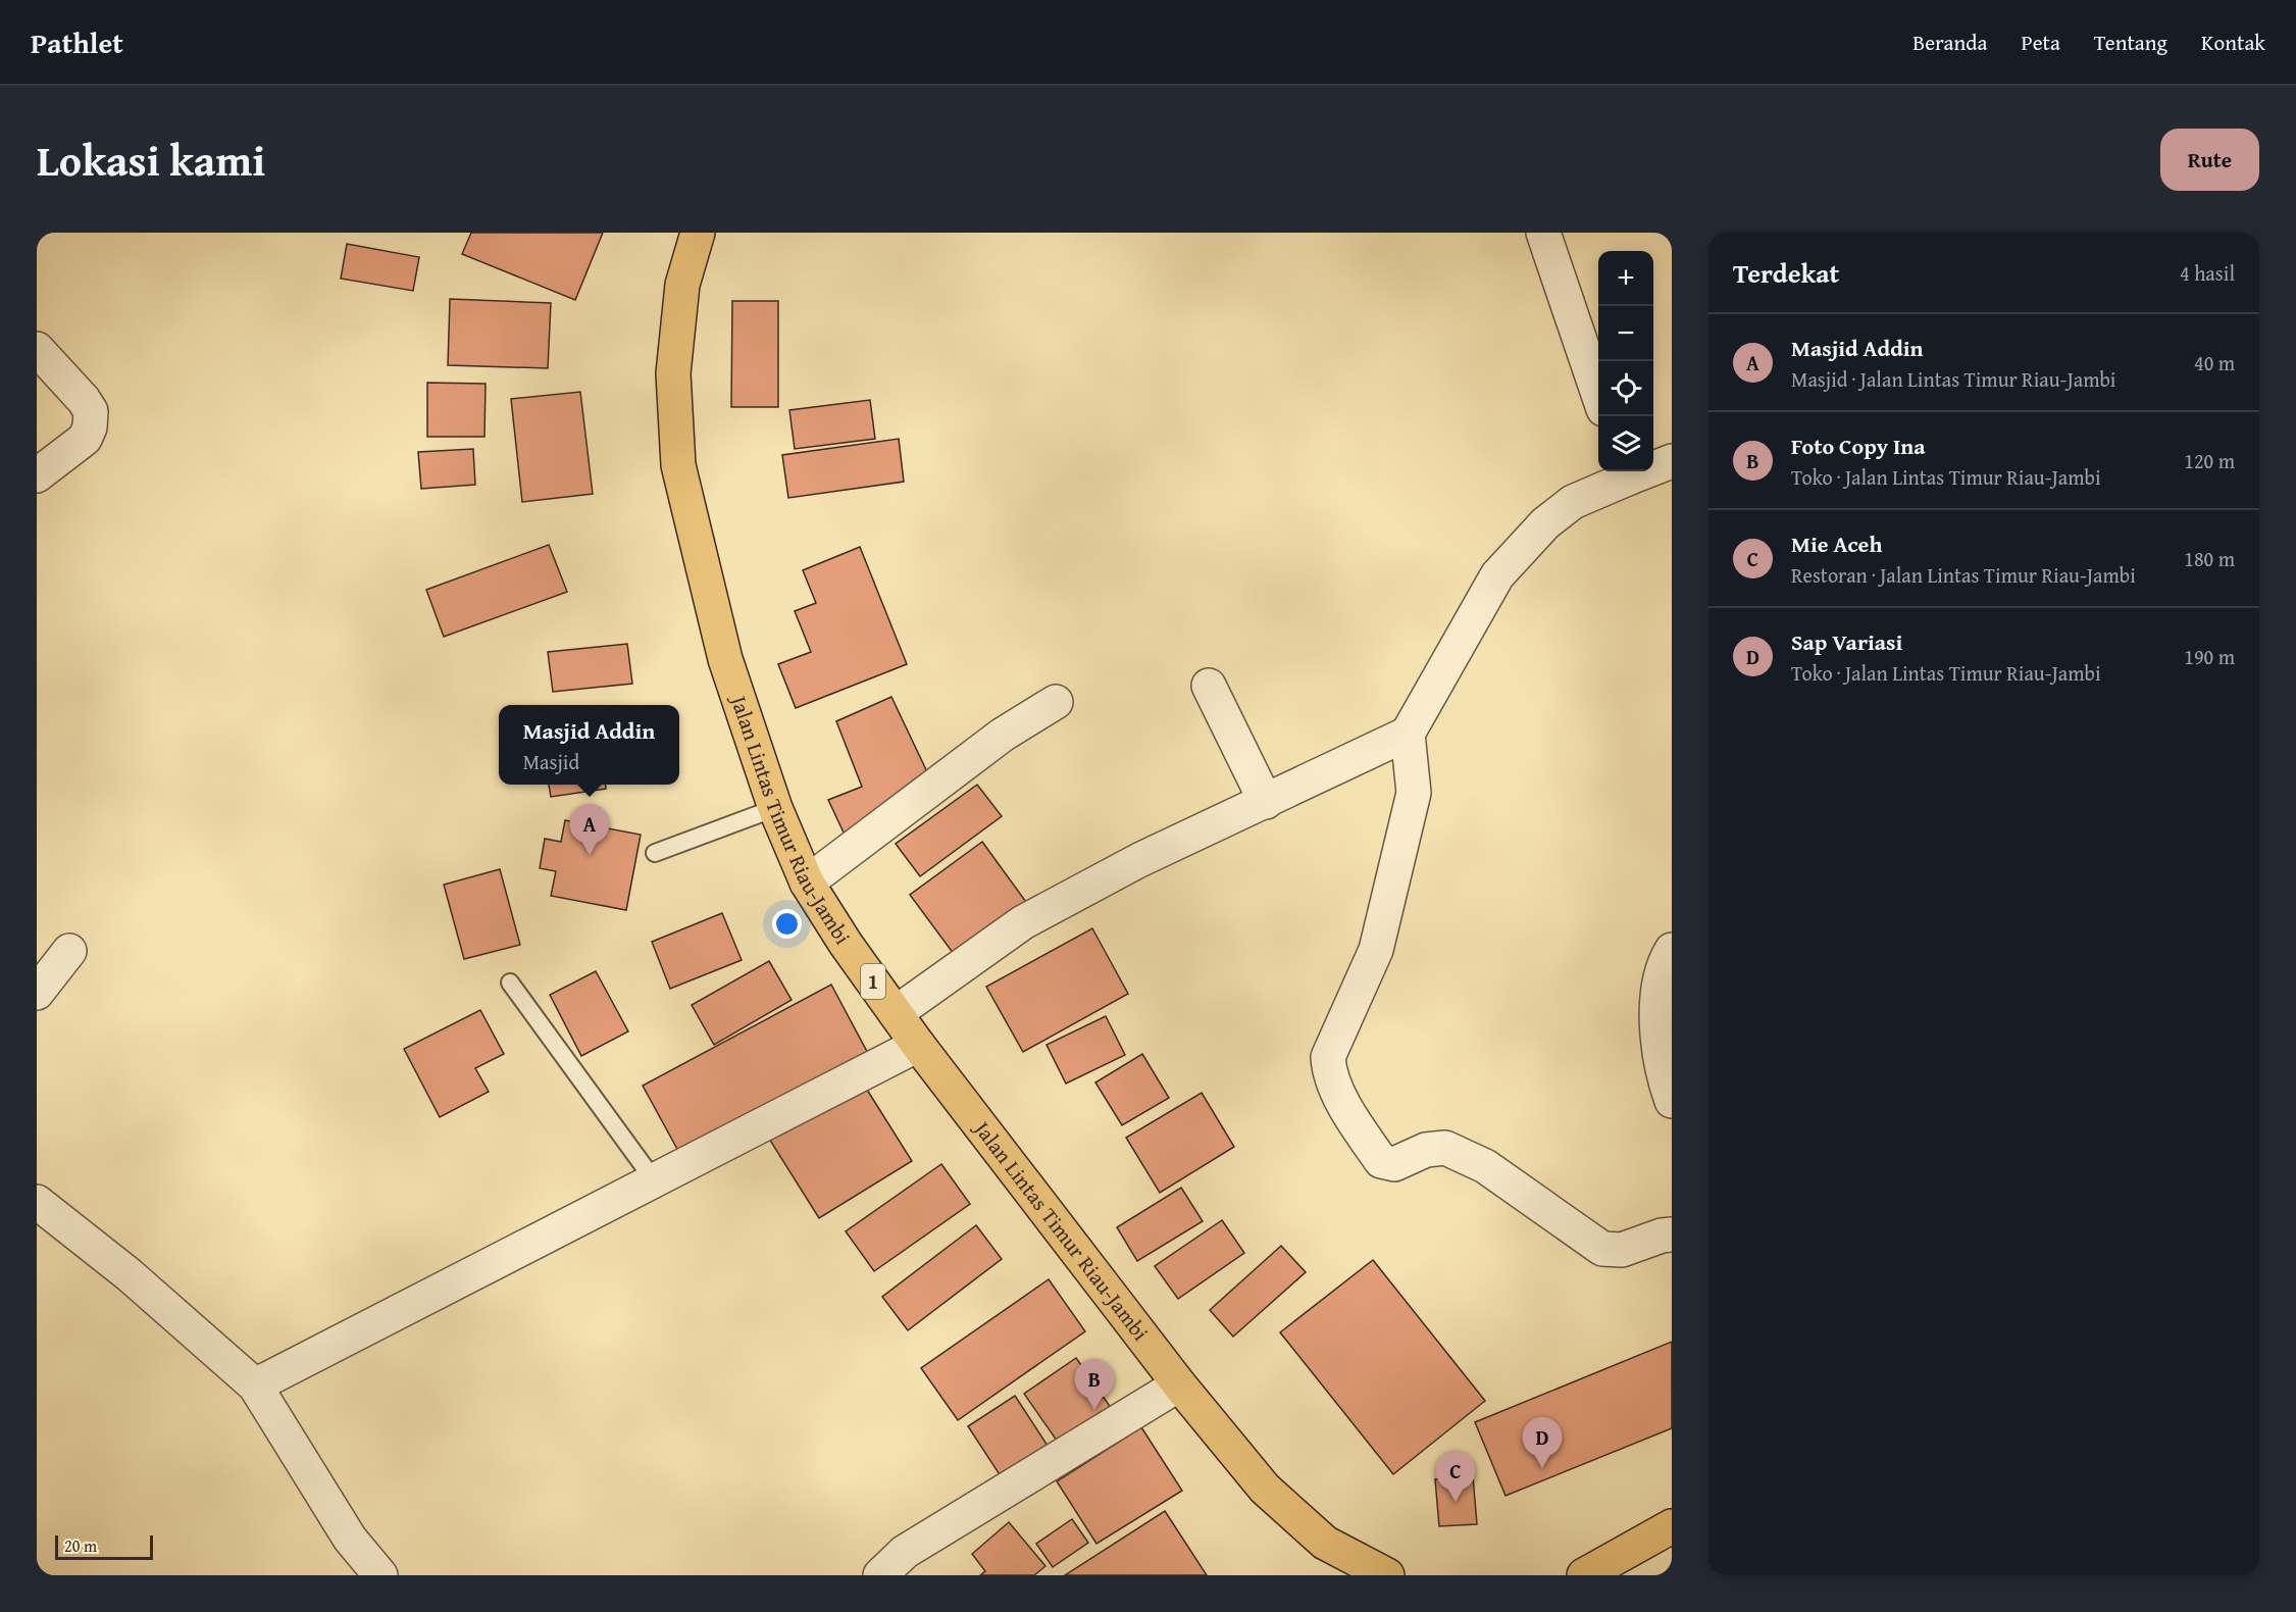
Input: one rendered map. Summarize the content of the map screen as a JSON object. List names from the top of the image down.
{
  "streets": {
    "highway": ["Jalan Lintas Timur Riau-Jambi", "1"]
  },
  "scale_bar": "20 m",
  "page": {
    "header": "Pathlet",
    "nav": [
      "Beranda",
      "Peta",
      "Tentang",
      "Kontak"
    ],
    "title": "Lokasi kami",
    "buttons": "Rute",
    "heading": ["Terdekat", "4 hasil"],
    "map_buttons": ["+", "−"],
    "list": [
      {
        "mark": "A",
        "name": "Masjid Addin",
        "note": "Masjid · Jalan Lintas Timur Riau-Jambi",
        "value": "40 m"
      },
      {
        "mark": "B",
        "name": "Foto Copy Ina",
        "note": "Toko · Jalan Lintas Timur Riau-Jambi",
        "value": "120 m"
      },
      {
        "mark": "C",
        "name": "Mie Aceh",
        "note": "Restoran · Jalan Lintas Timur Riau-Jambi",
        "value": "180 m"
      },
      {
        "mark": "D",
        "name": "Sap Variasi",
        "note": "Toko · Jalan Lintas Timur Riau-Jambi",
        "value": "190 m"
      }
    ],
    "popup": ["Masjid Addin", "Masjid"],
    "pins": [
      "A",
      "B",
      "D",
      "C"
    ],
    "scale": "20 m"
  }
}
